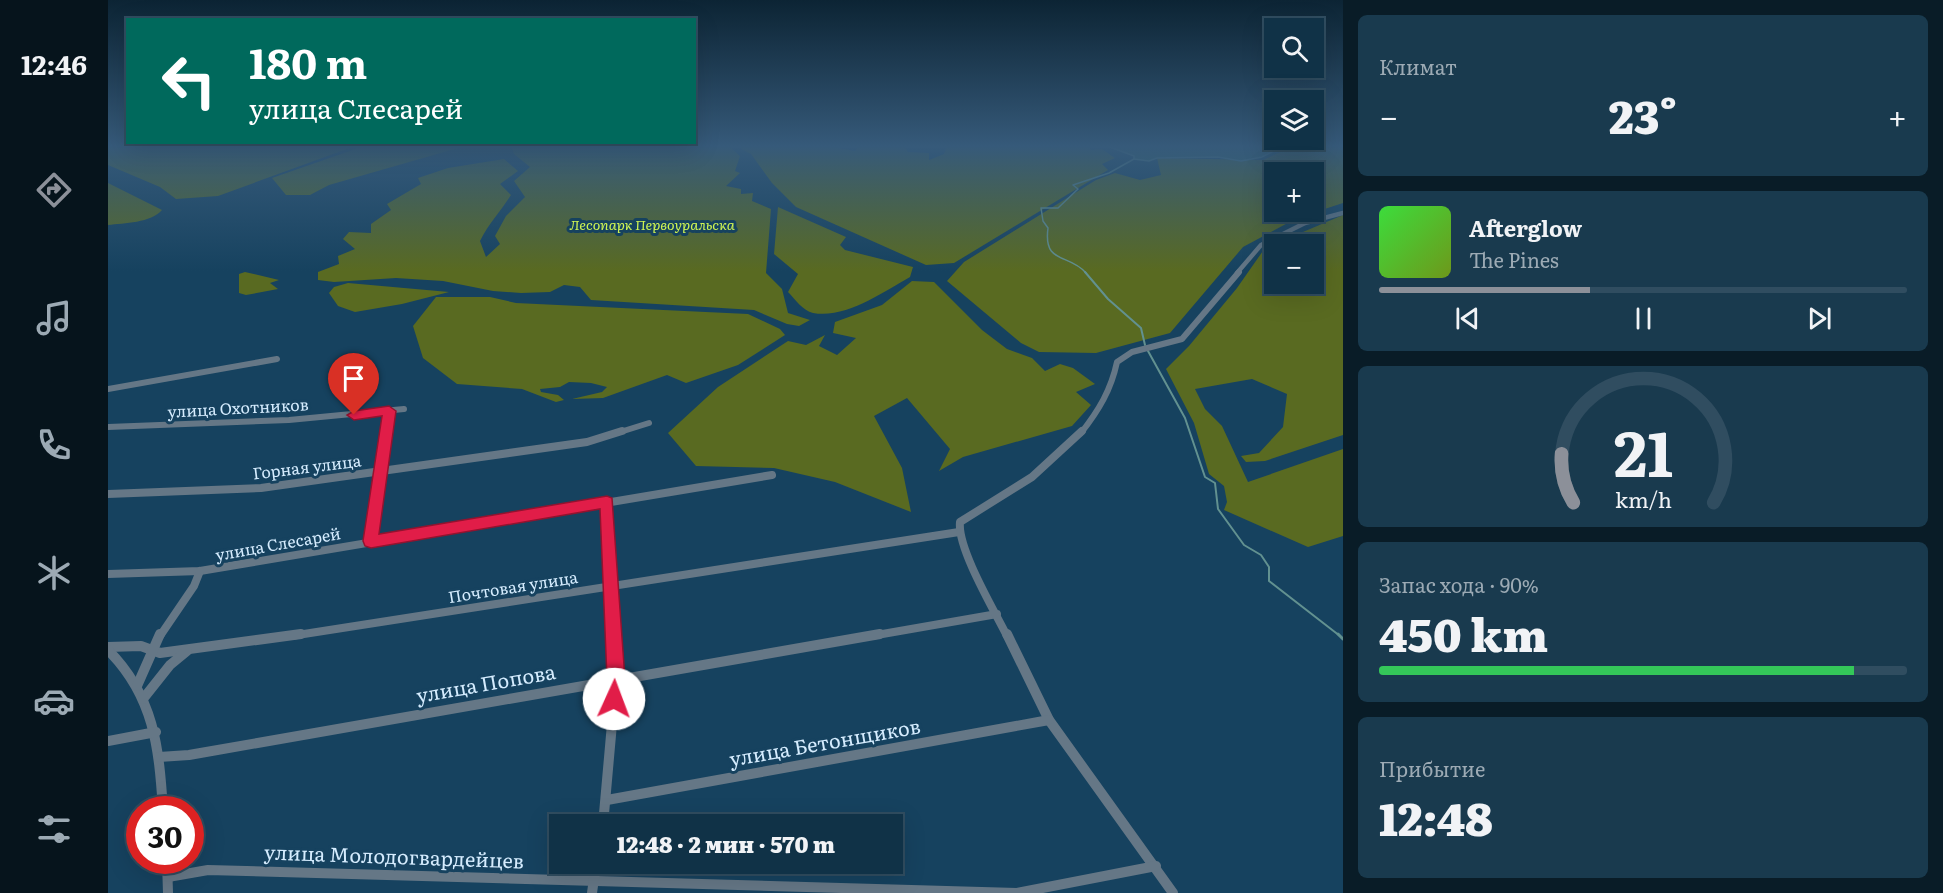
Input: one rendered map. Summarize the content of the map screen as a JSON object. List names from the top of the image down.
{
  "streets": {
    "street": [
      "улица Охотников",
      "Горная улица",
      "улица Слесарей",
      "Почтовая улица",
      "улица Попова",
      "улица Бетонщиков",
      "улица Молодогвардейцев"
    ]
  },
  "parks": ["Лесопарк Первоуральска"],
  "page": {
    "tabs": "12:46",
    "tile": [
      "Климат",
      ["Запас хода · 90%", "450 km"],
      ["Прибытие", "12:48"]
    ],
    "map_buttons": ["+", "−"],
    "turn": ["180 m", "улица Слесарей"],
    "heat": ["−", "23°", "+"],
    "song": ["Afterglow", "The Pines"],
    "limit": "30",
    "trip": "12:48 · 2 мин · 570 m",
    "gauge": ["21", "km/h"]
  }
}
